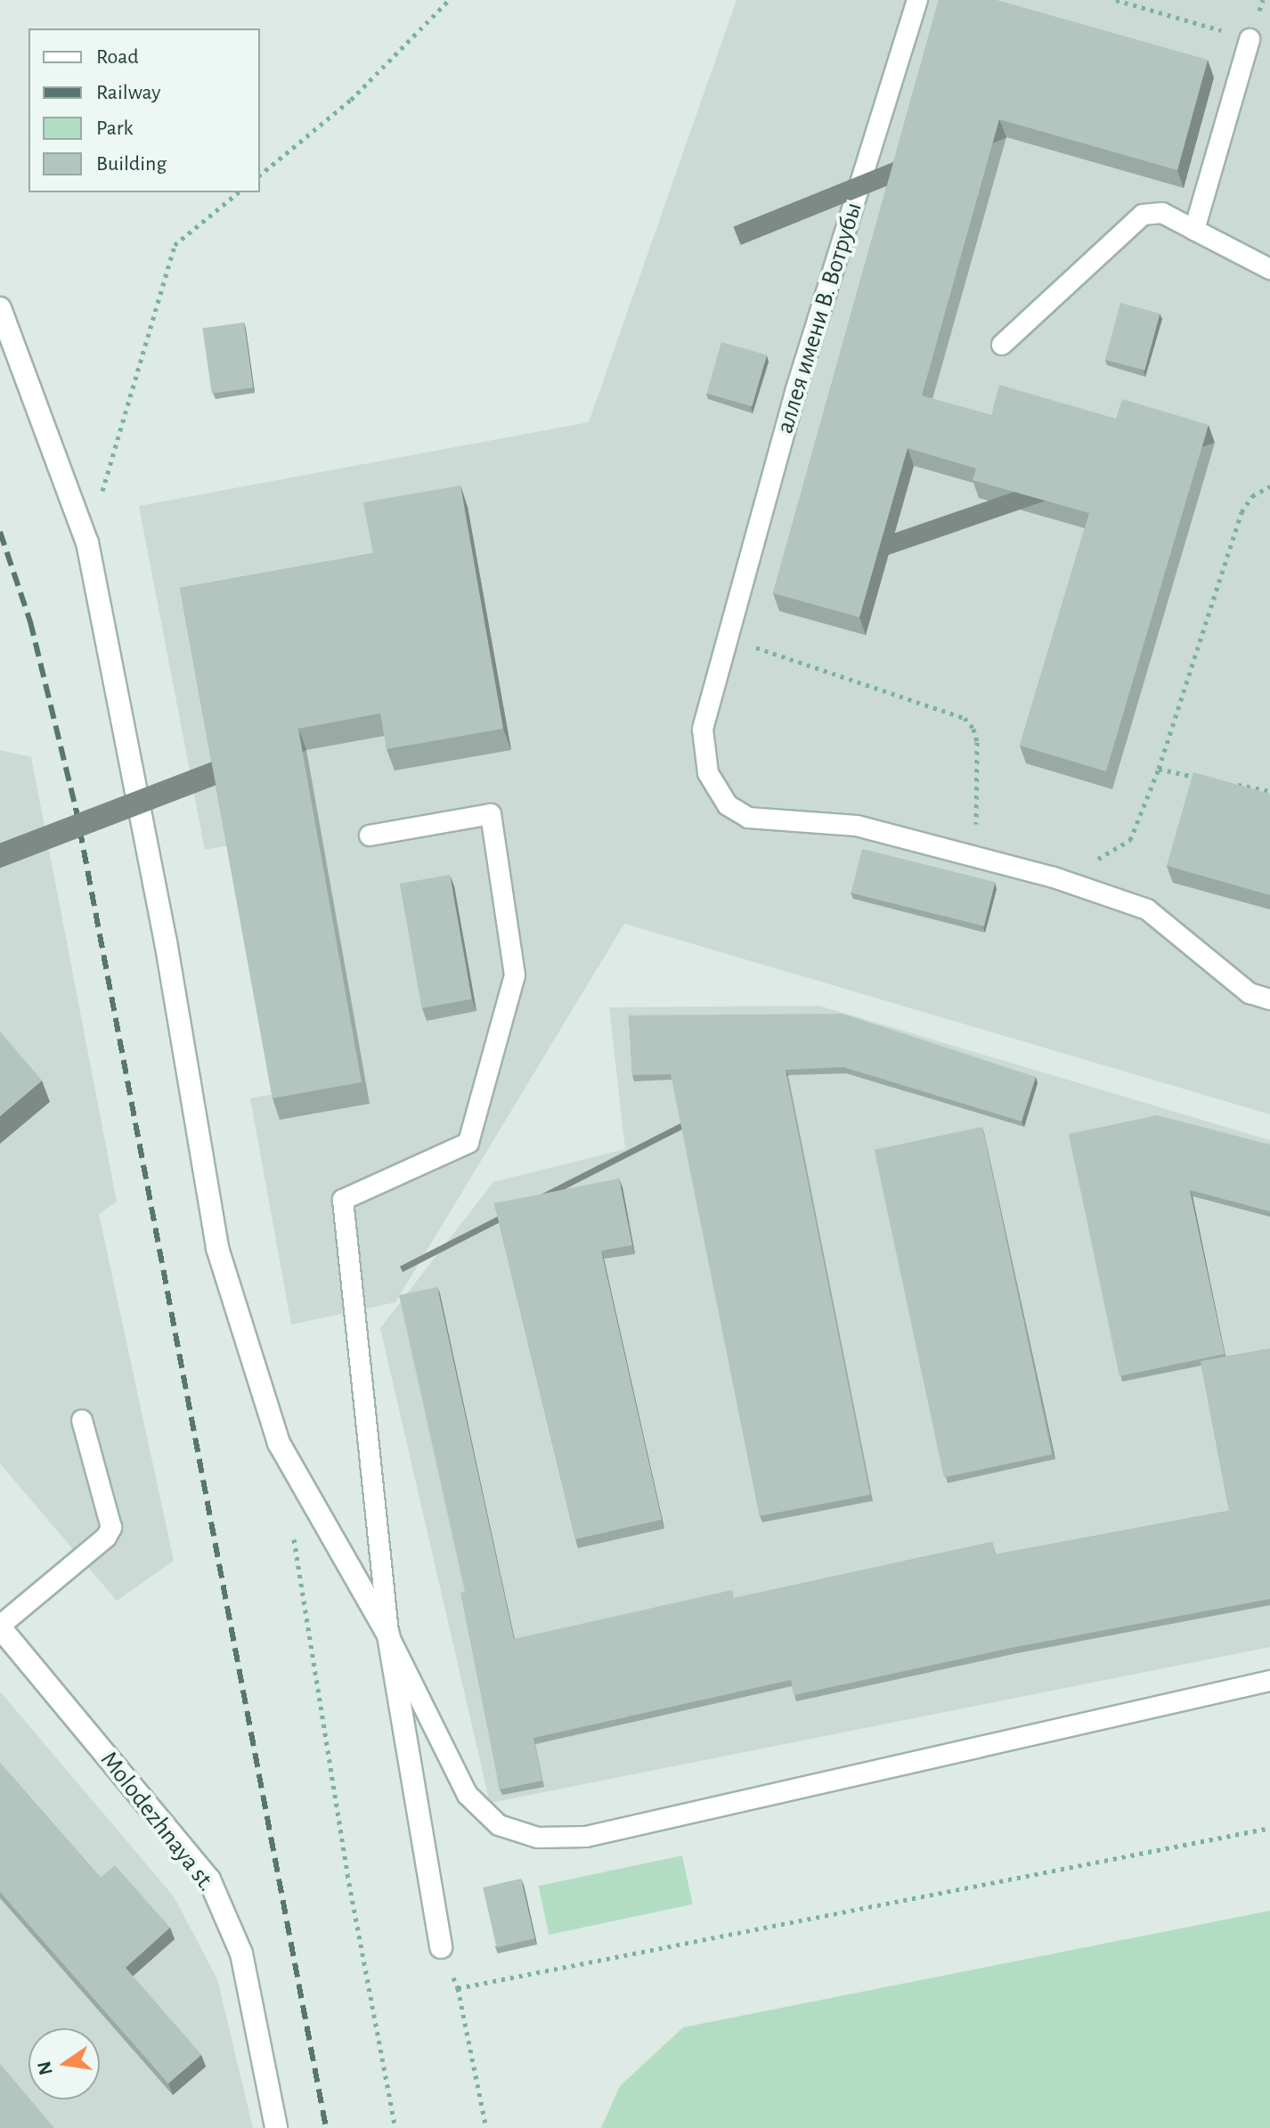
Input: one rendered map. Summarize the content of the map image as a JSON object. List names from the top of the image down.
{
  "streets": {
    "street": ["Molodezhnaya st."],
    "lane": ["аллея имени В. Вотрубы"]
  },
  "legend": [
    "Road",
    "Railway",
    "Park",
    "Building"
  ],
  "north": "left"
}
